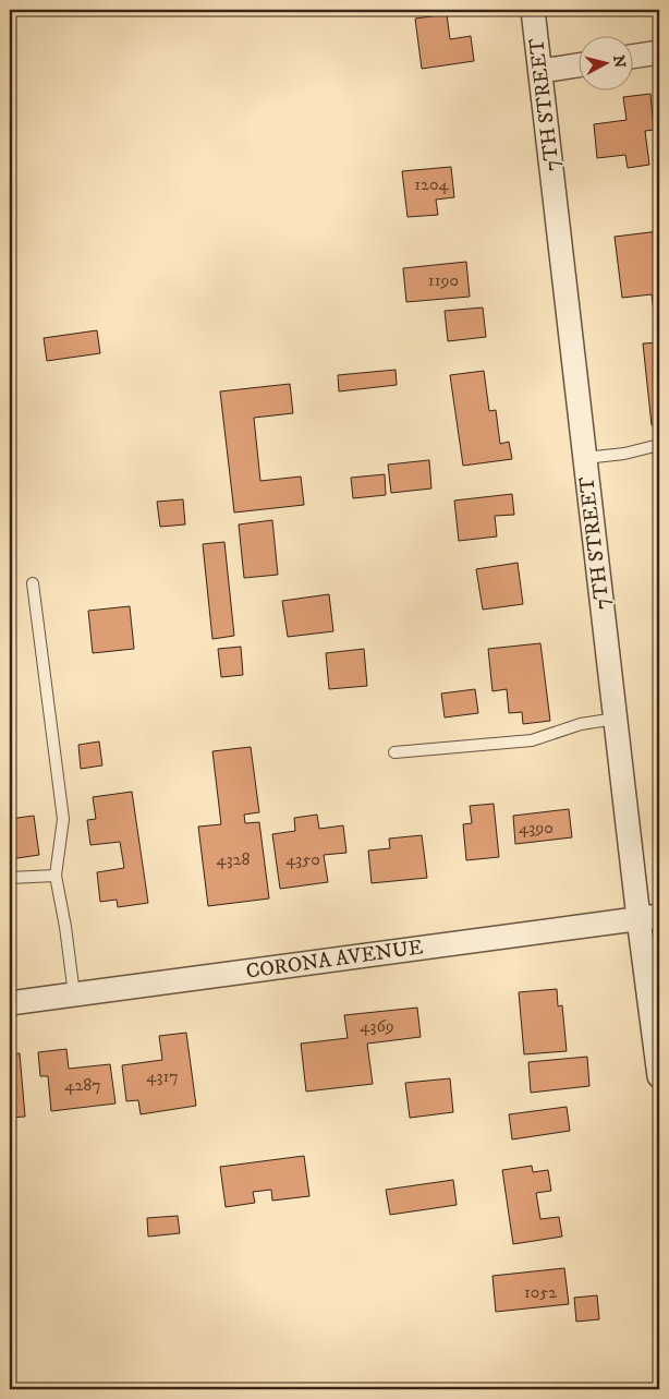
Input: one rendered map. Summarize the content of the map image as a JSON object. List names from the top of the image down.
{
  "streets": {
    "street": ["7TH STREET", "CORONA AVENUE"]
  },
  "crossings": [
    ["7TH STREET", "CORONA AVENUE"]
  ],
  "house_numbers": [
    "1204",
    "1190",
    "4390",
    "4328",
    "4350",
    "4369",
    "4317",
    "4287",
    "1052"
  ],
  "north": "right"
}
